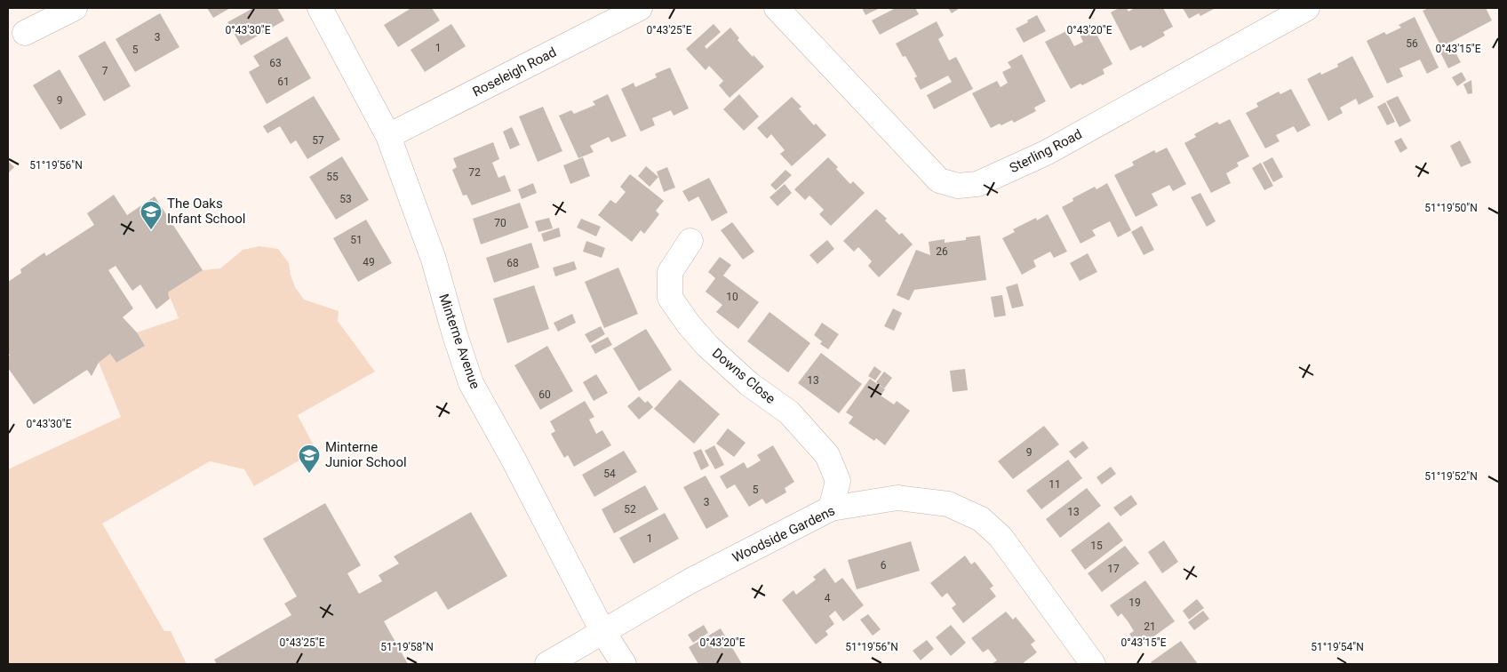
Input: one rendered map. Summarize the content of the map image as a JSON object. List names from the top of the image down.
{
  "streets": {
    "street": [
      "Roseleigh Road",
      "Sterling Road",
      "Minterne Avenue",
      "Downs Close",
      "Woodside Gardens"
    ]
  },
  "crossings": [
    ["Roseleigh Road", "Minterne Avenue"],
    ["Minterne Avenue", "Woodside Gardens"],
    ["Downs Close", "Woodside Gardens"]
  ],
  "places": {
    "school or university": ["The Oaks Infant School", "Minterne Junior School"]
  },
  "house_numbers": [
    "3",
    "56",
    "1",
    "5",
    "63",
    "7",
    "61",
    "9",
    "57",
    "72",
    "55",
    "53",
    "70",
    "51",
    "26",
    "49",
    "68",
    "10",
    "13",
    "60",
    "9",
    "54",
    "11",
    "5",
    "3",
    "52",
    "13",
    "1",
    "15",
    "6",
    "17",
    "4",
    "19",
    "21"
  ],
  "coordinates": [
    "0°43'30\"E",
    "0°43'25\"E",
    "0°43'20\"E",
    "0°43'15\"E",
    "51°19'56\"N",
    "51°19'50\"N",
    "51°19'52\"N",
    "51°19'58\"N",
    "51°19'54\"N"
  ]
}
